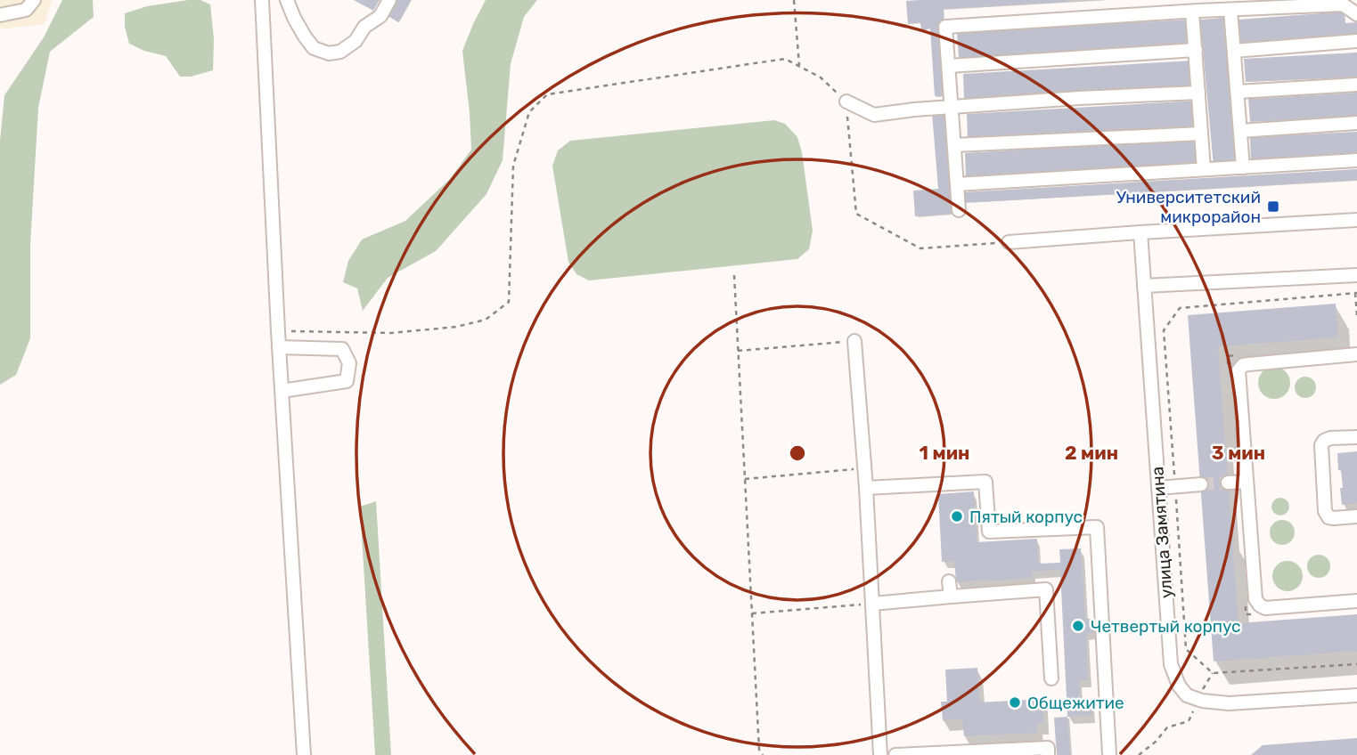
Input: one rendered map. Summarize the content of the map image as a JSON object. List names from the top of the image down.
{
  "streets": {
    "street": ["улица Замятина"]
  },
  "places": {
    "transit": ["Университетский микрорайон"],
    "other": ["Пятый корпус", "Четвертый корпус", "Общежитие"]
  },
  "rings": ["1 мин", "2 мин", "3 мин"]
}
